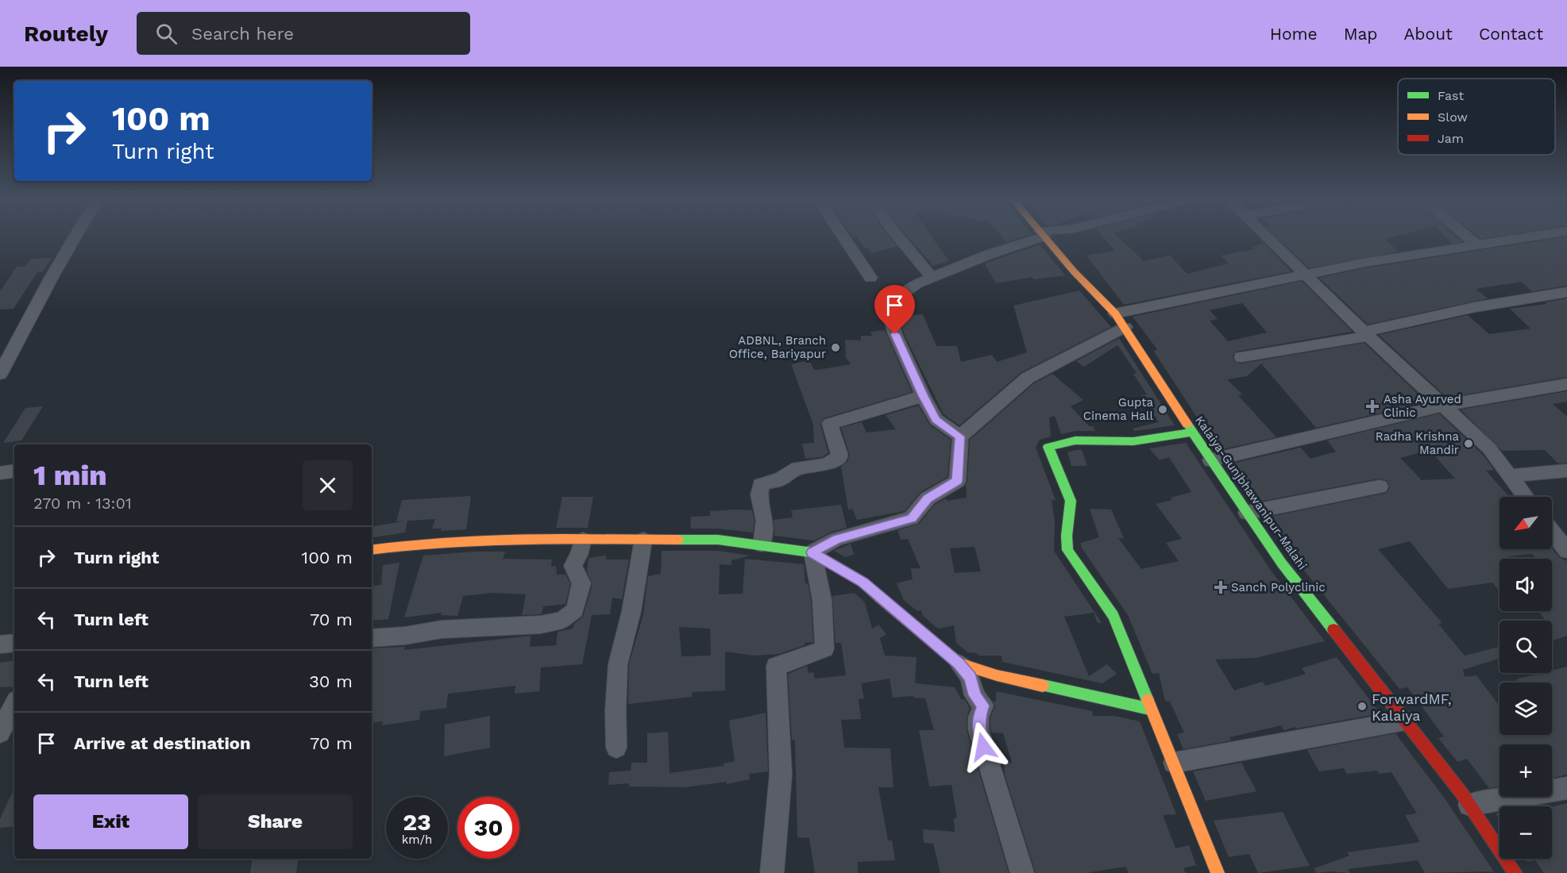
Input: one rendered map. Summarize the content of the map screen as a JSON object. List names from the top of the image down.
{
  "streets": {
    "street": ["Kalaiya-Gunjbhawanipur-Malahi"]
  },
  "places": {
    "other": [
      "ADBNL, Branch Office, Bariyapur",
      "Gupta Cinema Hall",
      "Radha Krishna Mandir",
      "ForwardMF, Kalaiya"
    ],
    "health": ["Asha Ayurved Clinic", "Sanch Polyclinic"]
  },
  "legend": ["Fast", "Slow", "Jam"],
  "north": "bottom left",
  "page": {
    "header": "Routely",
    "search": "Search here",
    "nav": [
      "Home",
      "Map",
      "About",
      "Contact"
    ],
    "turn": ["100 m", "Turn right"],
    "heading": ["1 min", "270 m · 13:01"],
    "map_buttons": ["+", "−"],
    "list": [
      {
        "name": "Turn right",
        "value": "100 m"
      },
      {
        "name": "Turn left",
        "value": "70 m"
      },
      {
        "name": "Turn left",
        "value": "30 m"
      },
      {
        "name": "Arrive at destination",
        "value": "70 m"
      }
    ],
    "buttons": ["Exit", "Share"],
    "speed": "23 km/h",
    "limit": "30"
  }
}
